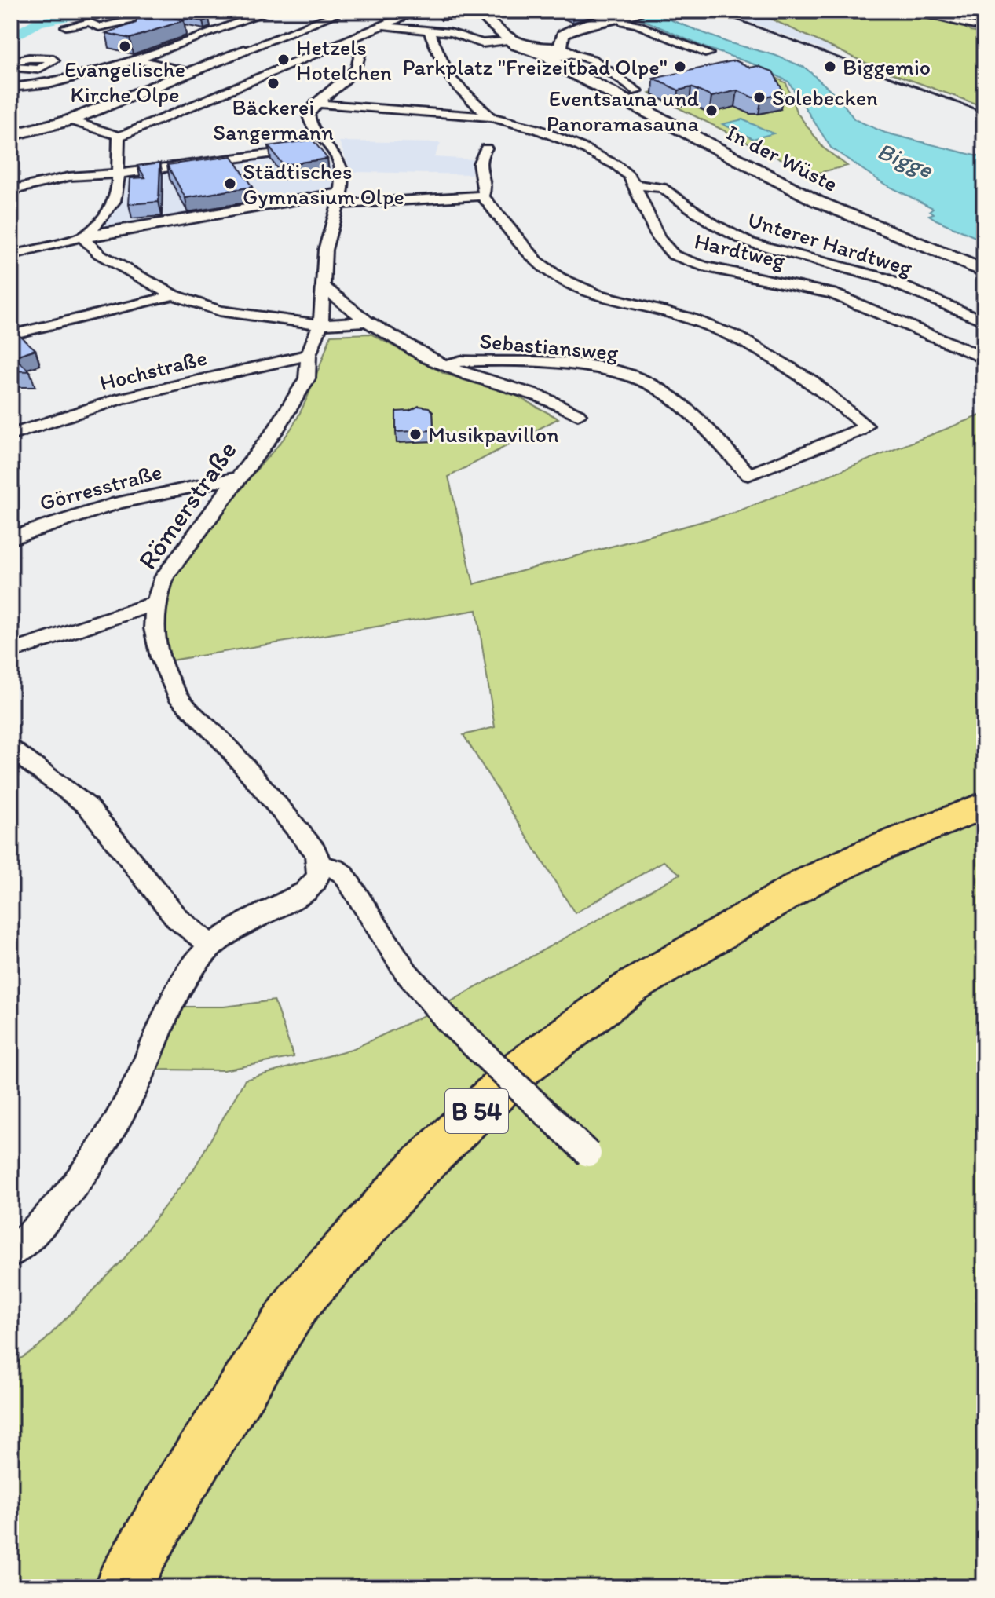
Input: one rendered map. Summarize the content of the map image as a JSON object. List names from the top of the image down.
{
  "streets": {
    "main road": ["In der Wüste", "B 54"],
    "street": [
      "Unterer Hardtweg",
      "Hardtweg",
      "Sebastiansweg",
      "Hochstraße",
      "Görresstraße",
      "Römerstraße"
    ]
  },
  "crossings": [
    ["Unterer Hardtweg", "Hardtweg"],
    ["Hochstraße", "Römerstraße"],
    ["Görresstraße", "Römerstraße"]
  ],
  "water": ["Bigge"],
  "places": [
    "Evangelische Kirche Olpe",
    "Hetzels Hotelchen",
    "Parkplatz \"Freizeitbad Olpe\"",
    "Biggemio",
    "Bäckerei Sangermann",
    "Solebecken",
    "Eventsauna und Panoramasauna",
    "Städtisches Gymnasium Olpe",
    "Musikpavillon"
  ]
}
